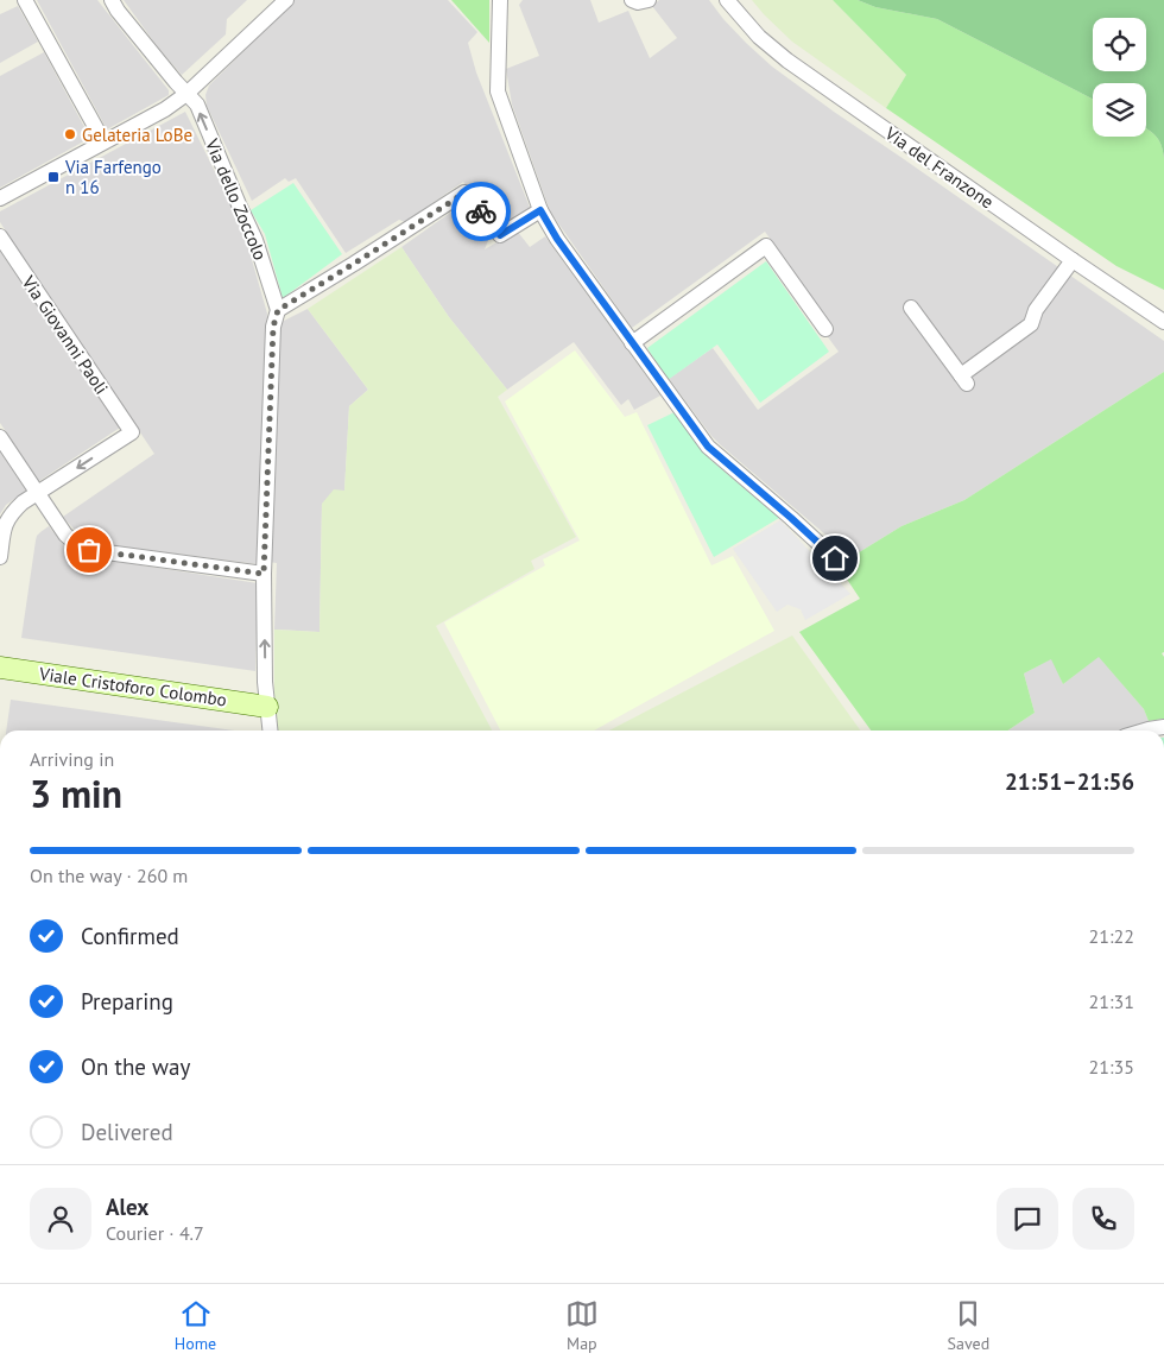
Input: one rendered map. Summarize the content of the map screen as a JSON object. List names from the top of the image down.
{
  "streets": {
    "street": [
      "Via del Franzone",
      "Via dello Zoccolo",
      "Via Giovanni Paoli",
      "Viale Cristoforo Colombo"
    ]
  },
  "crossings": [
    ["Via dello Zoccolo", "Viale Cristoforo Colombo"]
  ],
  "one_way": ["Via dello Zoccolo"],
  "places": {
    "other": ["Gelateria LoBe"],
    "transit": ["Via Farfengo n 16"]
  },
  "page": {
    "heading": ["3 min", "Arriving in", "21:51–21:56"],
    "panel": ["Alex", "Courier · 4.7"],
    "bar": "On the way · 260 m",
    "list": [
      ["Confirmed", "21:22"],
      ["Preparing", "21:31"],
      ["On the way", "21:35"],
      "Delivered"
    ],
    "tabs": ["Home", "Map", "Saved"]
  }
}
